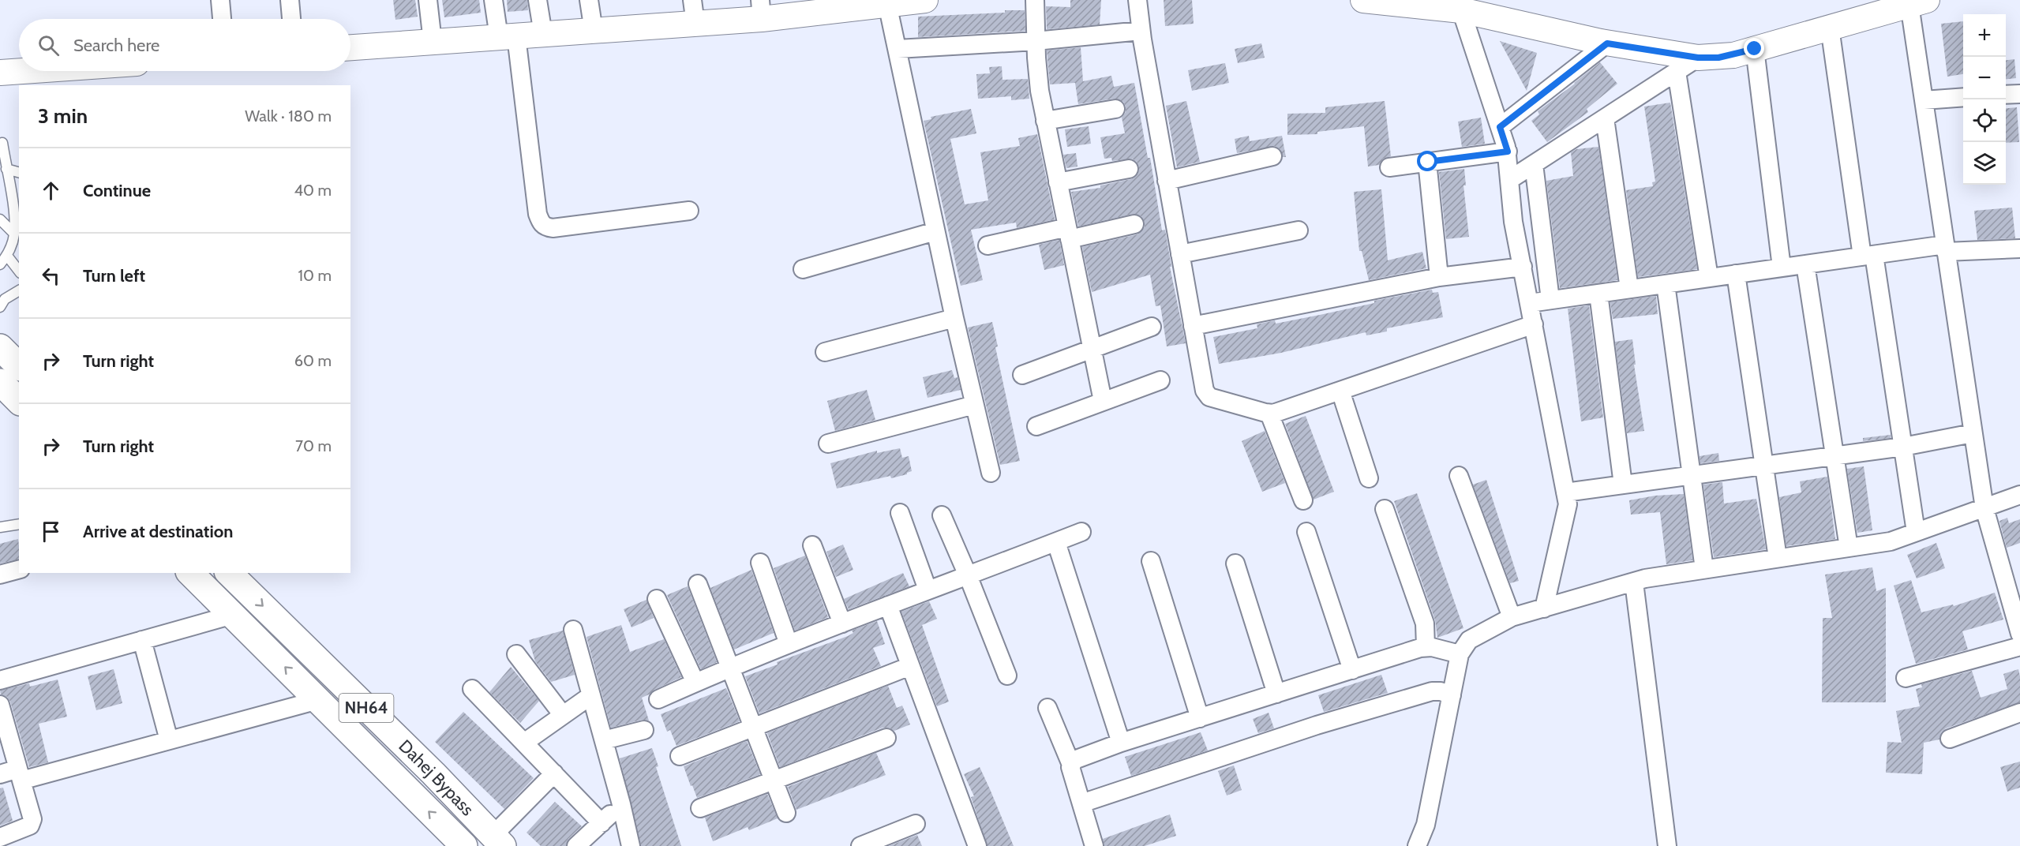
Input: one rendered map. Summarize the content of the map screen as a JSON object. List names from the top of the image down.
{
  "streets": {
    "highway": ["NH64", "Dahej Bypass"]
  },
  "page": {
    "map_buttons": ["+", "−"],
    "search": "Search here",
    "heading": ["3 min", "Walk · 180 m"],
    "list": [
      ["Continue", "40 m"],
      ["Turn left", "10 m"],
      ["Turn right", "60 m"],
      ["Turn right", "70 m"],
      "Arrive at destination"
    ]
  }
}
